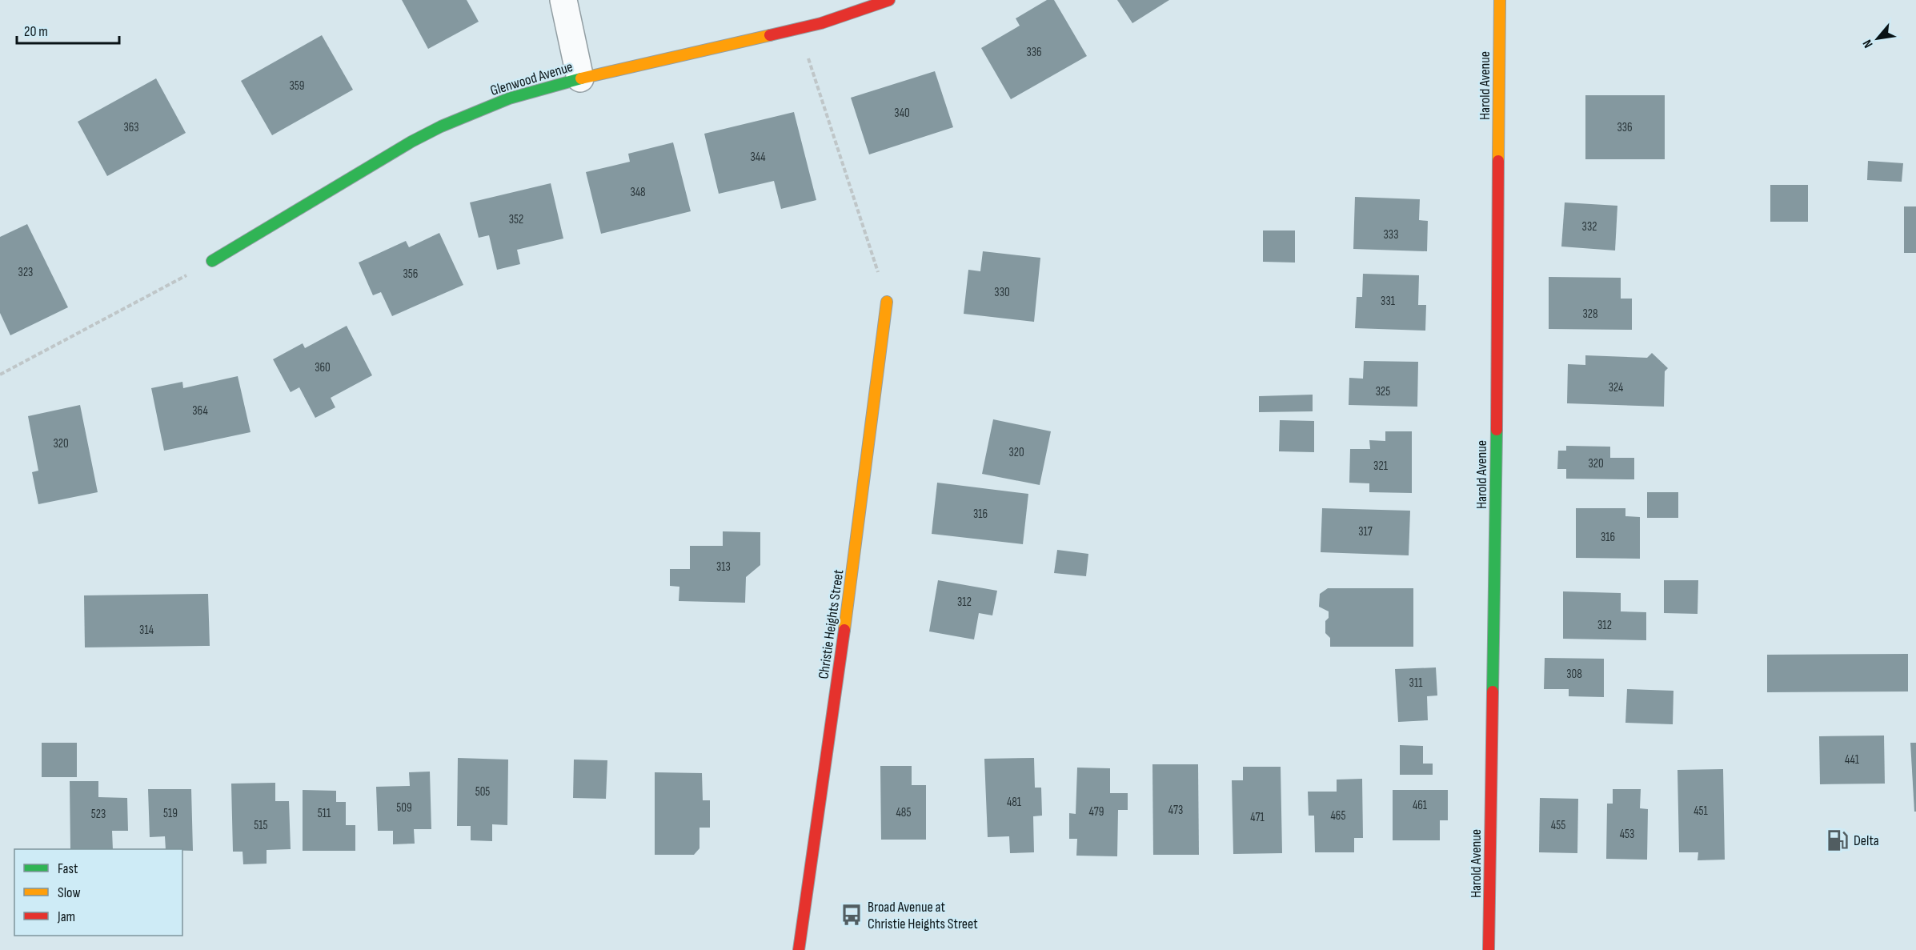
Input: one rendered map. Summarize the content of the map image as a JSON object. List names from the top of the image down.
{
  "streets": {
    "street": ["Glenwood Avenue", "Harold Avenue", "Christie Heights Street"]
  },
  "places": {
    "fuel station": ["Delta"],
    "bus stop": ["Broad Avenue at Christie Heights Street"]
  },
  "house_numbers": [
    "336",
    "359",
    "340",
    "363",
    "336",
    "344",
    "348",
    "352",
    "332",
    "333",
    "323",
    "356",
    "330",
    "331",
    "328",
    "360",
    "324",
    "325",
    "364",
    "320",
    "320",
    "320",
    "321",
    "316",
    "317",
    "316",
    "313",
    "312",
    "312",
    "314",
    "308",
    "311",
    "441",
    "505",
    "481",
    "461",
    "509",
    "473",
    "451",
    "479",
    "485",
    "519",
    "511",
    "523",
    "465",
    "471",
    "515",
    "455",
    "453"
  ],
  "legend": ["Fast", "Slow", "Jam"],
  "scale_bar": "20 m",
  "north": "bottom left"
}
